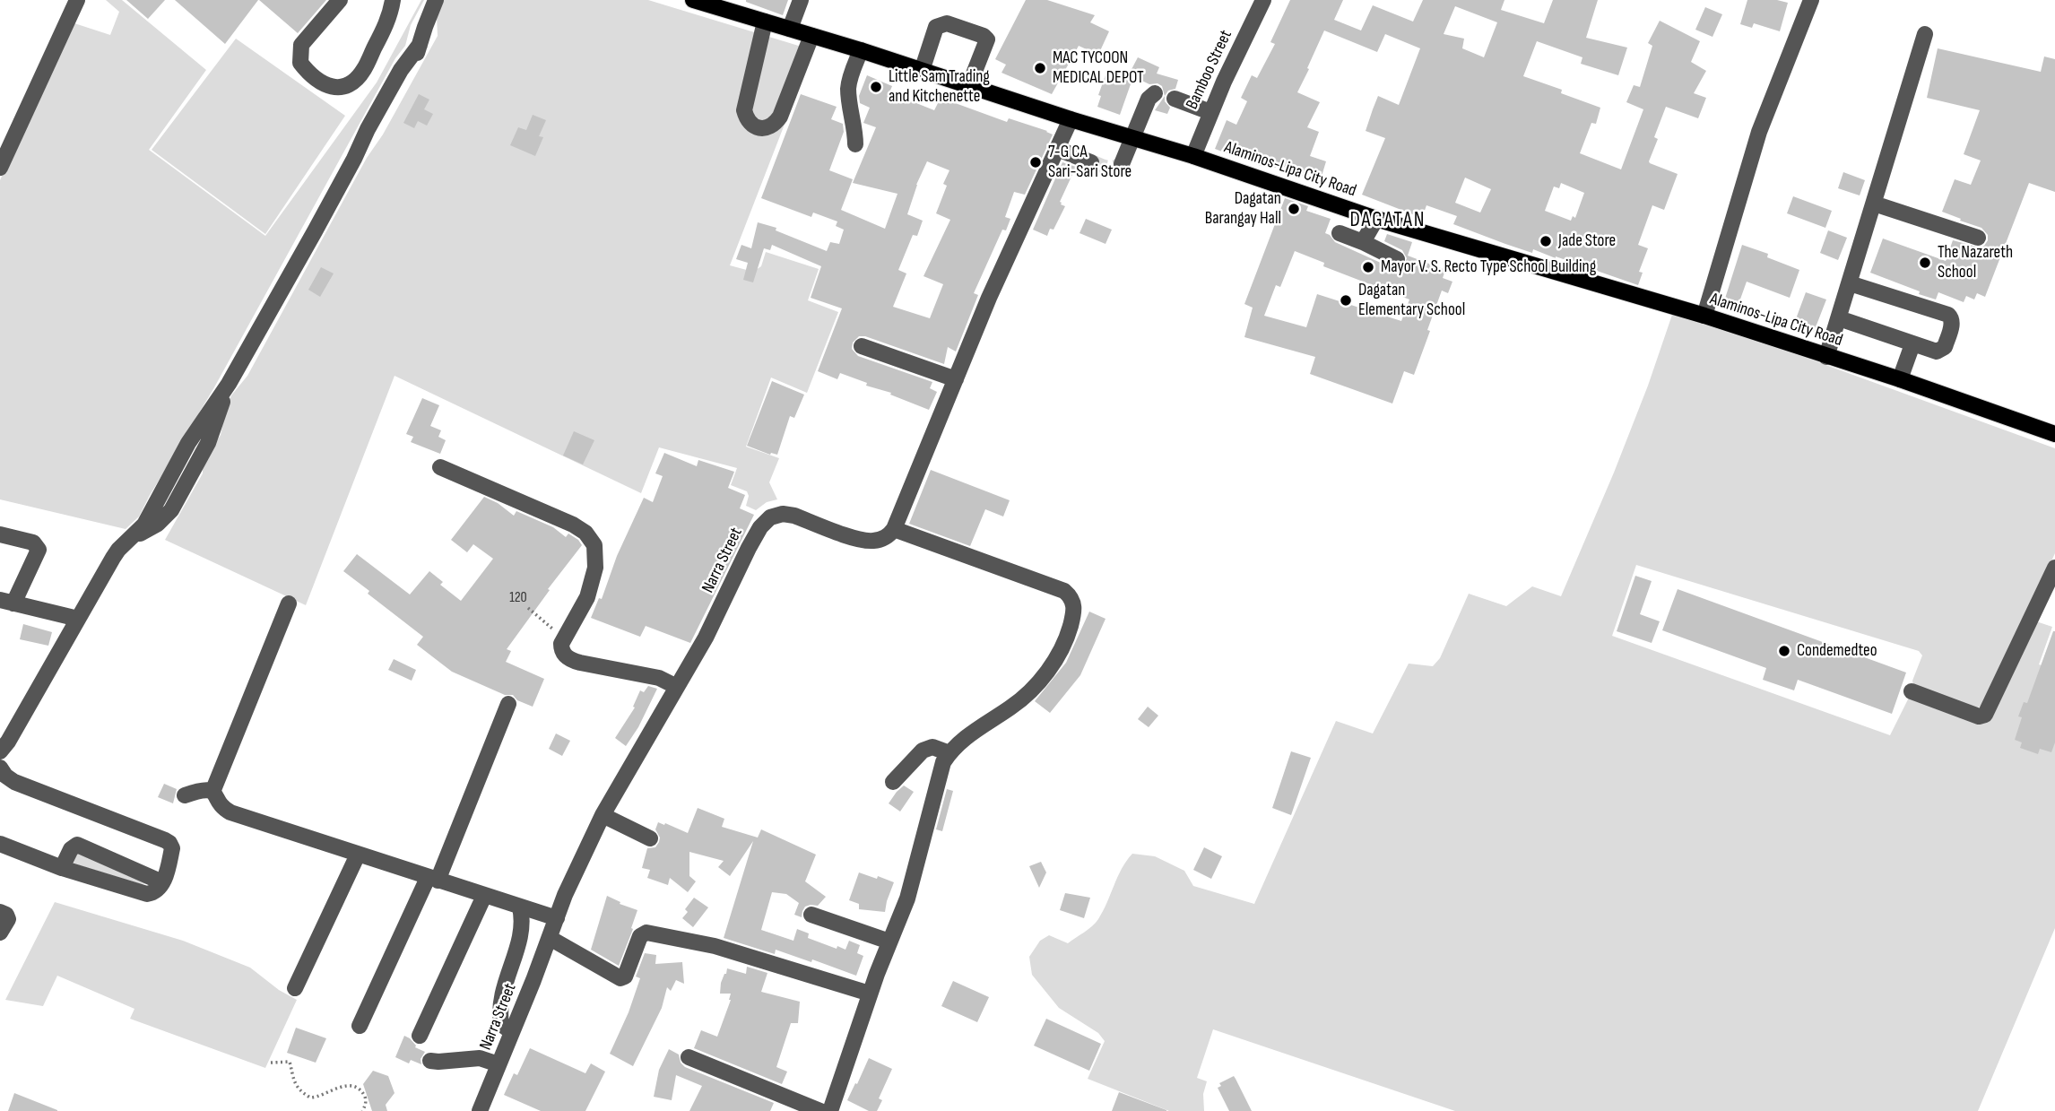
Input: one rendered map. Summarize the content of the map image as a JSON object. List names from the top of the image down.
{
  "streets": {
    "main road": ["Alaminos-Lipa City Road"],
    "street": ["Bamboo Street", "Narra Street"]
  },
  "crossings": [
    ["Bamboo Street", "Alaminos-Lipa City Road"]
  ],
  "districts": ["DAGATAN"],
  "places": [
    "MAC TYCOON MEDICAL DEPOT",
    "Little Sam Trading and Kitchenette",
    "7-G CA Sari-Sari Store",
    "Dagatan Barangay Hall",
    "Jade Store",
    "The Nazareth School",
    "Mayor V. S. Recto Type School Building",
    "Dagatan Elementary School",
    "Condemedteo"
  ],
  "house_numbers": ["120"]
}
